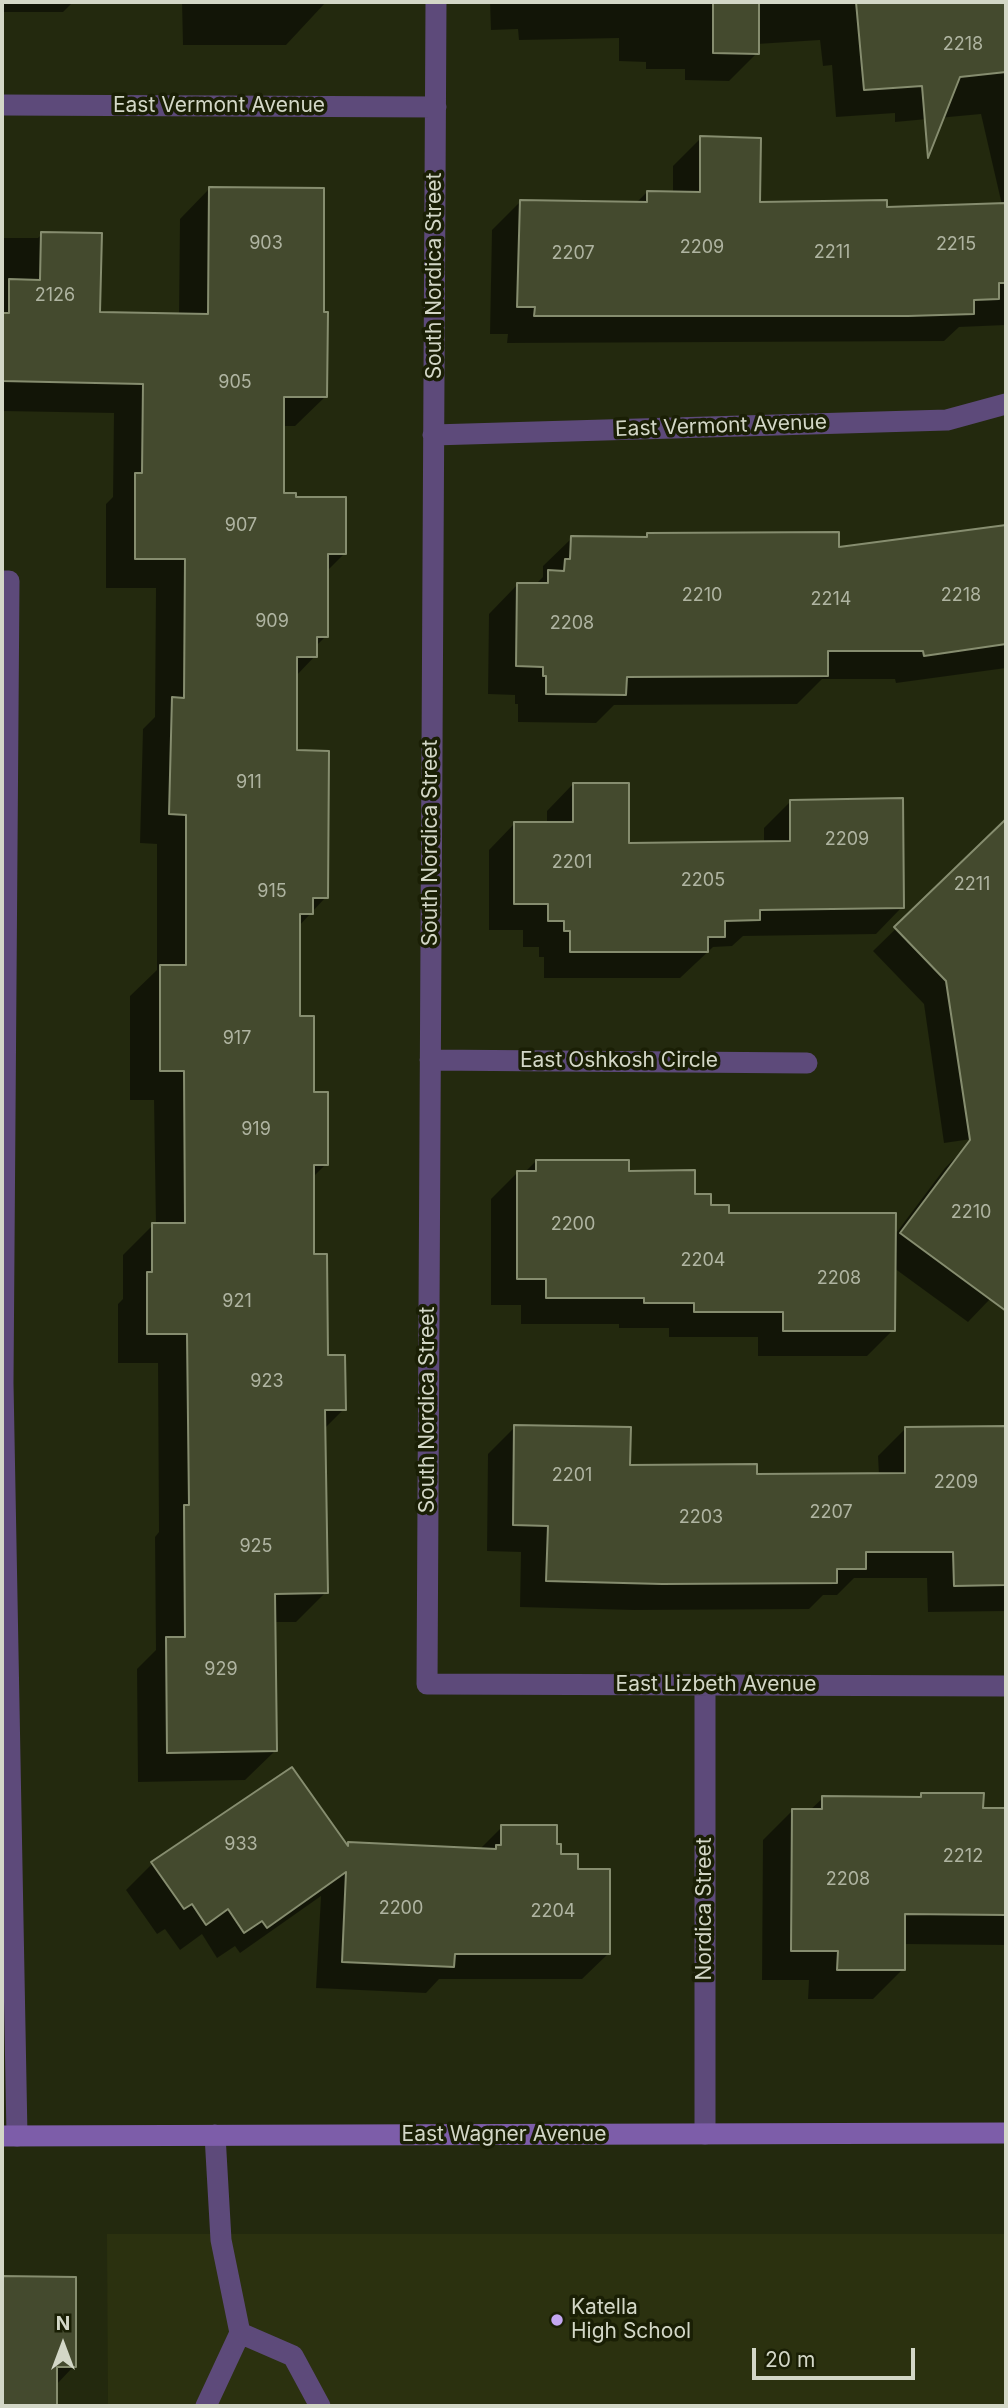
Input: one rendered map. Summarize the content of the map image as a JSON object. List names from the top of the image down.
{
  "streets": {
    "street": [
      "East Vermont Avenue",
      "South Nordica Street",
      "East Oshkosh Circle",
      "East Lizbeth Avenue",
      "Nordica Street",
      "East Wagner Avenue"
    ]
  },
  "crossings": [
    ["East Vermont Avenue", "South Nordica Street"],
    ["South Nordica Street", "East Oshkosh Circle"],
    ["South Nordica Street", "East Lizbeth Avenue"],
    ["East Lizbeth Avenue", "Nordica Street"],
    ["Nordica Street", "East Wagner Avenue"]
  ],
  "places": ["Katella High School"],
  "house_numbers": [
    "2218",
    "903",
    "2215",
    "2209",
    "2211",
    "2207",
    "2126",
    "905",
    "907",
    "2210",
    "2218",
    "2214",
    "909",
    "2208",
    "911",
    "2209",
    "2201",
    "2205",
    "2211",
    "915",
    "917",
    "919",
    "2210",
    "2200",
    "2204",
    "2208",
    "921",
    "923",
    "2201",
    "2209",
    "2207",
    "2203",
    "925",
    "929",
    "933",
    "2212",
    "2208",
    "2200",
    "2204"
  ],
  "scale_bar": "20 m",
  "north": "top"
}
